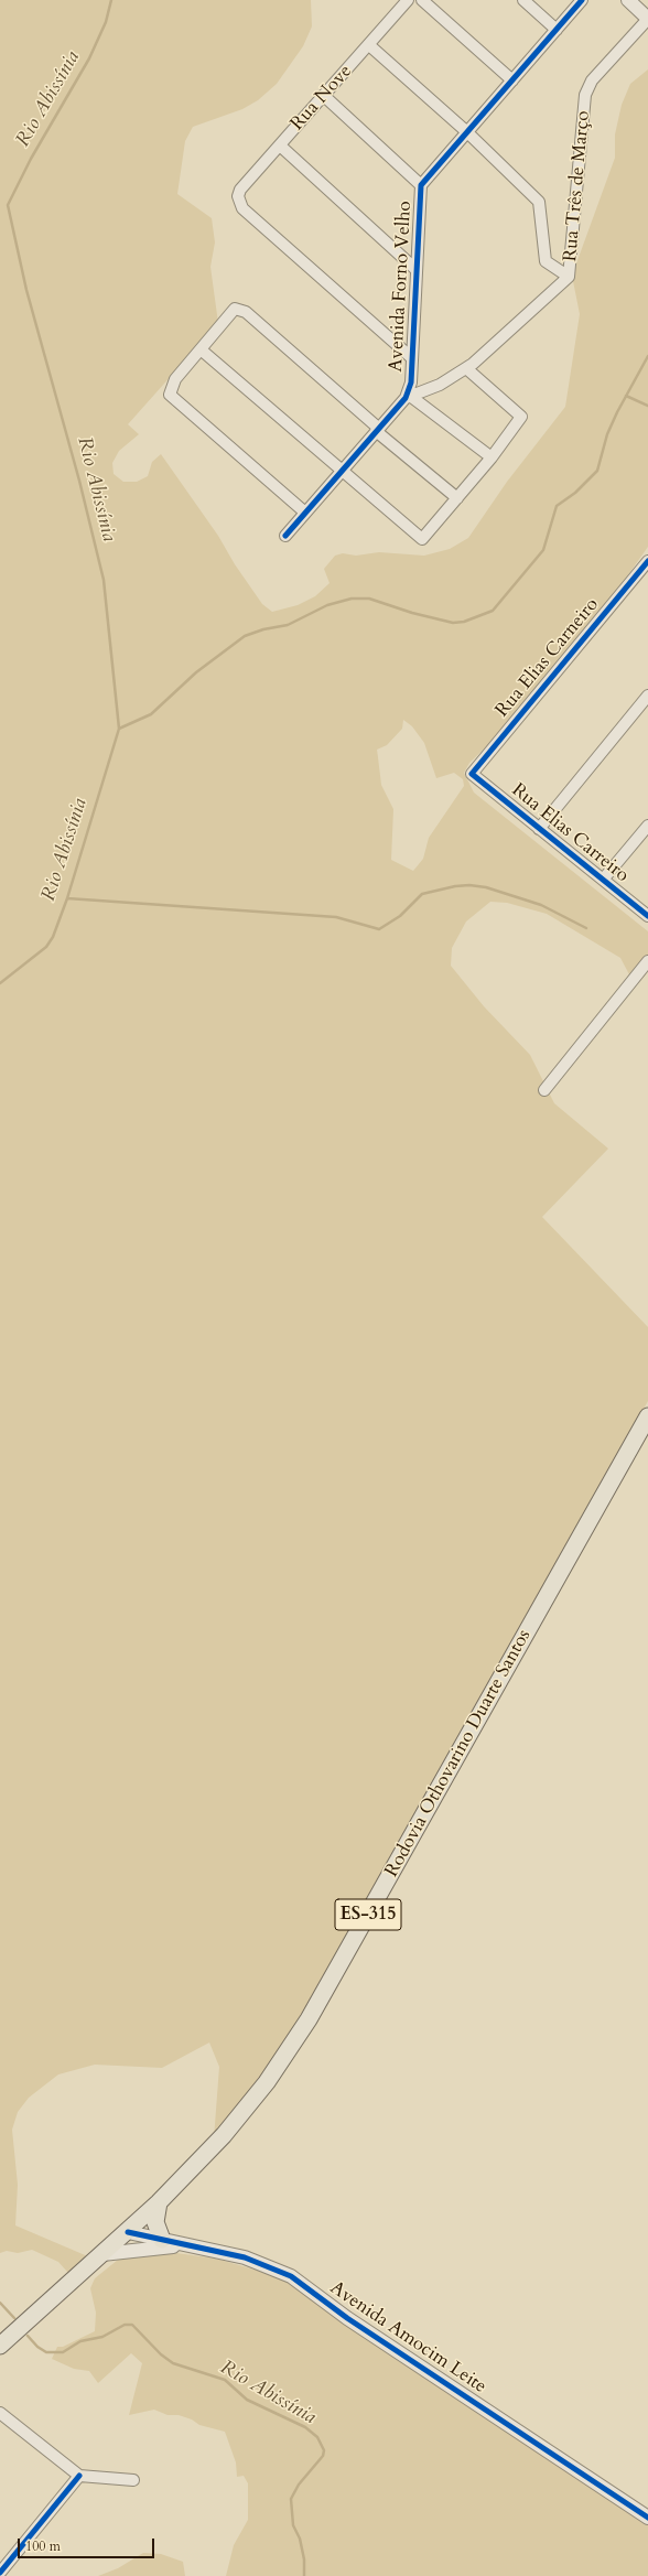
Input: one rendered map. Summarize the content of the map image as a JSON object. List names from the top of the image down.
{
  "streets": {
    "main road": ["Rodovia Othovarino Duarte Santos", "ES-315"],
    "street": [
      "Rua Nove",
      "Rua Três de Março",
      "Avenida Forno Velho",
      "Rua Elias Carneiro",
      "Rua Elias Carreiro",
      "Avenida Amocim Leite"
    ]
  },
  "crossings": [
    ["Rua Nove", "Avenida Forno Velho"],
    ["Rua Três de Março", "Avenida Forno Velho"],
    ["Rua Elias Carneiro", "Rua Elias Carreiro"],
    ["Rodovia Othovarino Duarte Santos", "Avenida Amocim Leite"]
  ],
  "water": ["Rio Abissínia"],
  "scale_bar": "100 m"
}
